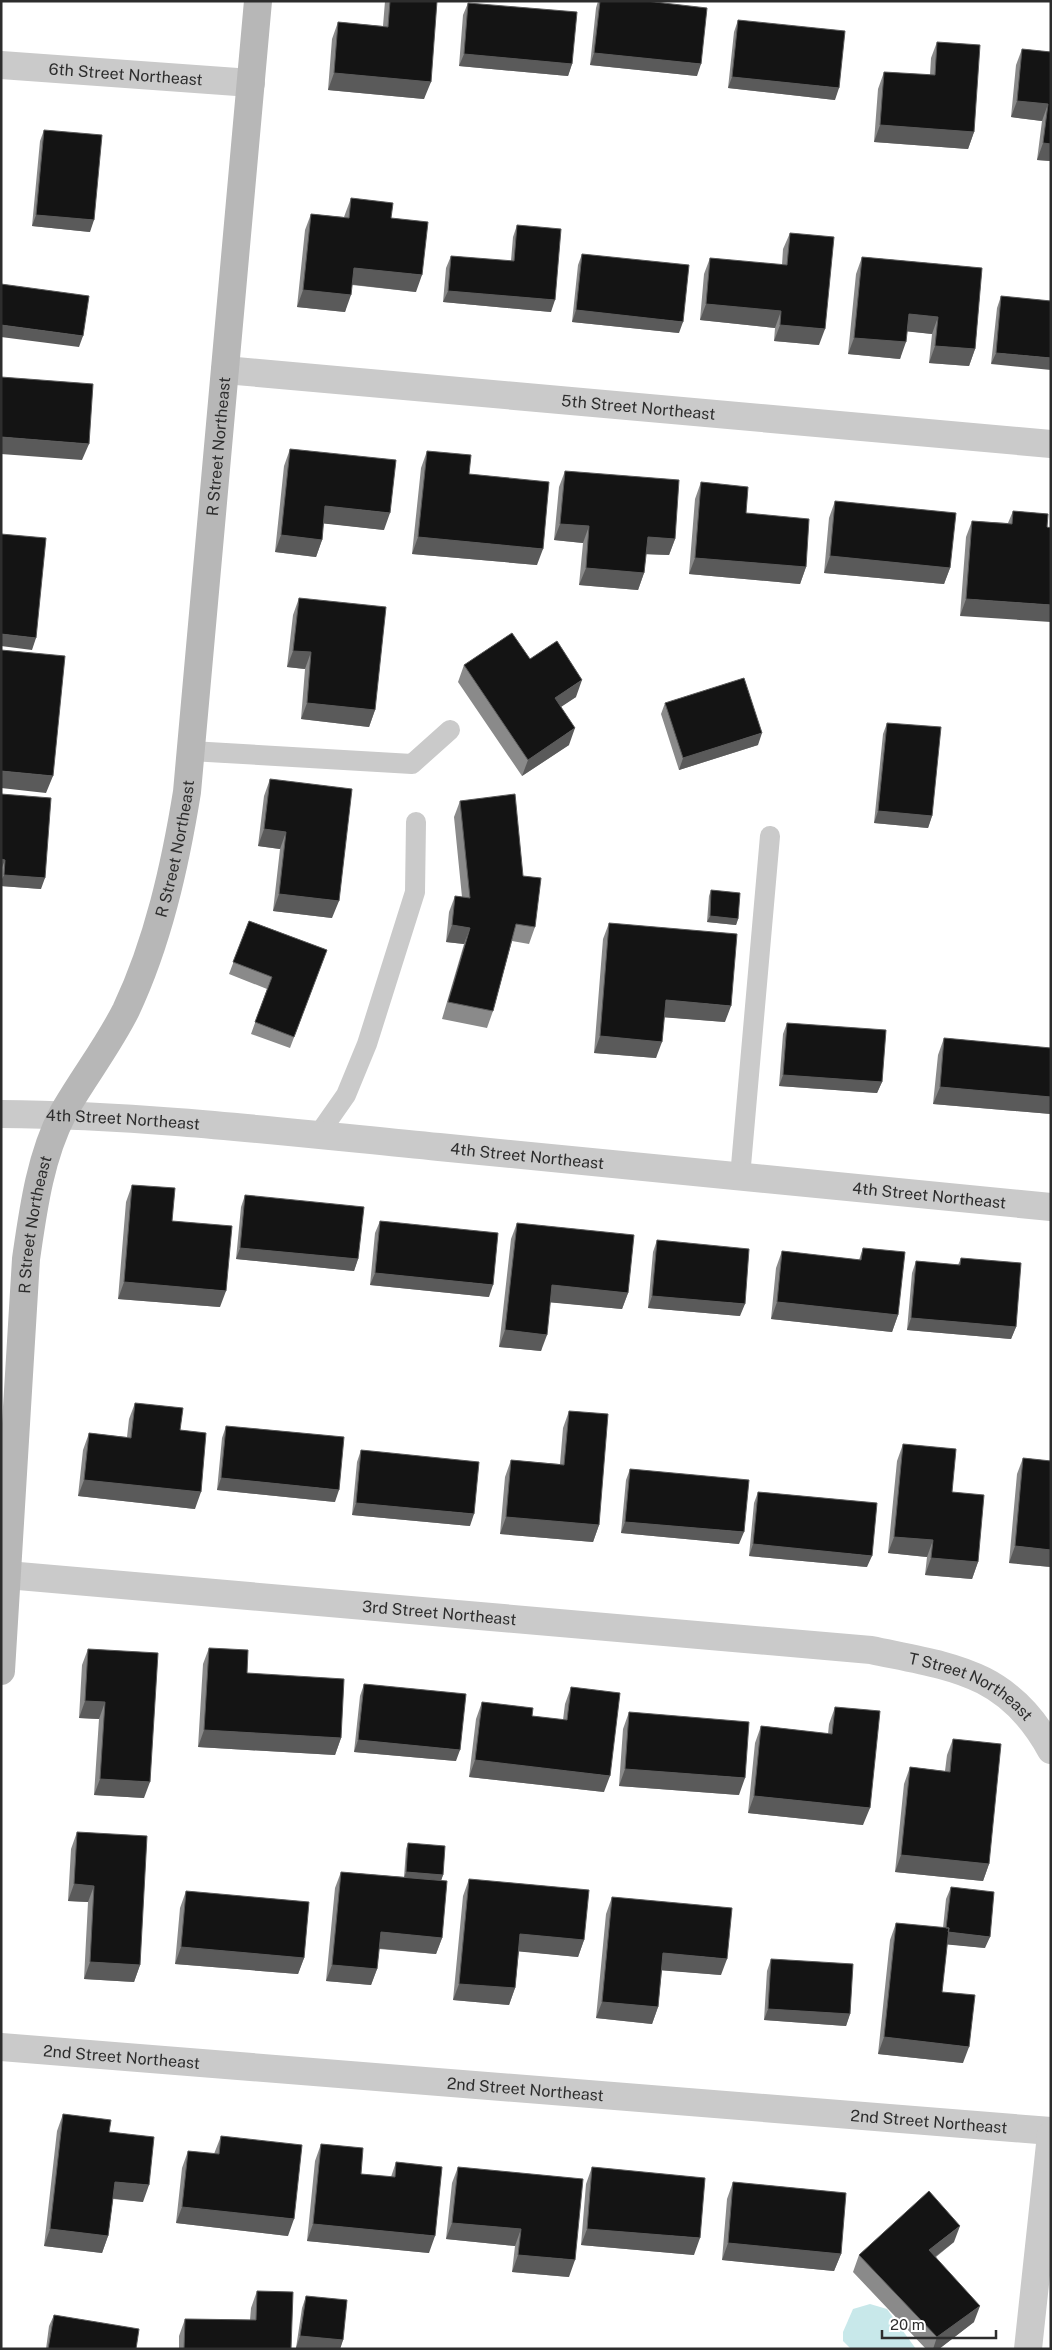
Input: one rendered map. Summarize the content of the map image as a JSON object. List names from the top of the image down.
{
  "streets": {
    "street": [
      "6th Street Northeast",
      "5th Street Northeast",
      "R Street Northeast",
      "4th Street Northeast",
      "3rd Street Northeast",
      "T Street Northeast",
      "2nd Street Northeast"
    ]
  },
  "crossings": [
    ["6th Street Northeast", "R Street Northeast"],
    ["5th Street Northeast", "R Street Northeast"],
    ["R Street Northeast", "4th Street Northeast"],
    ["R Street Northeast", "3rd Street Northeast"],
    ["3rd Street Northeast", "T Street Northeast"]
  ],
  "scale_bar": "20 m"
}
